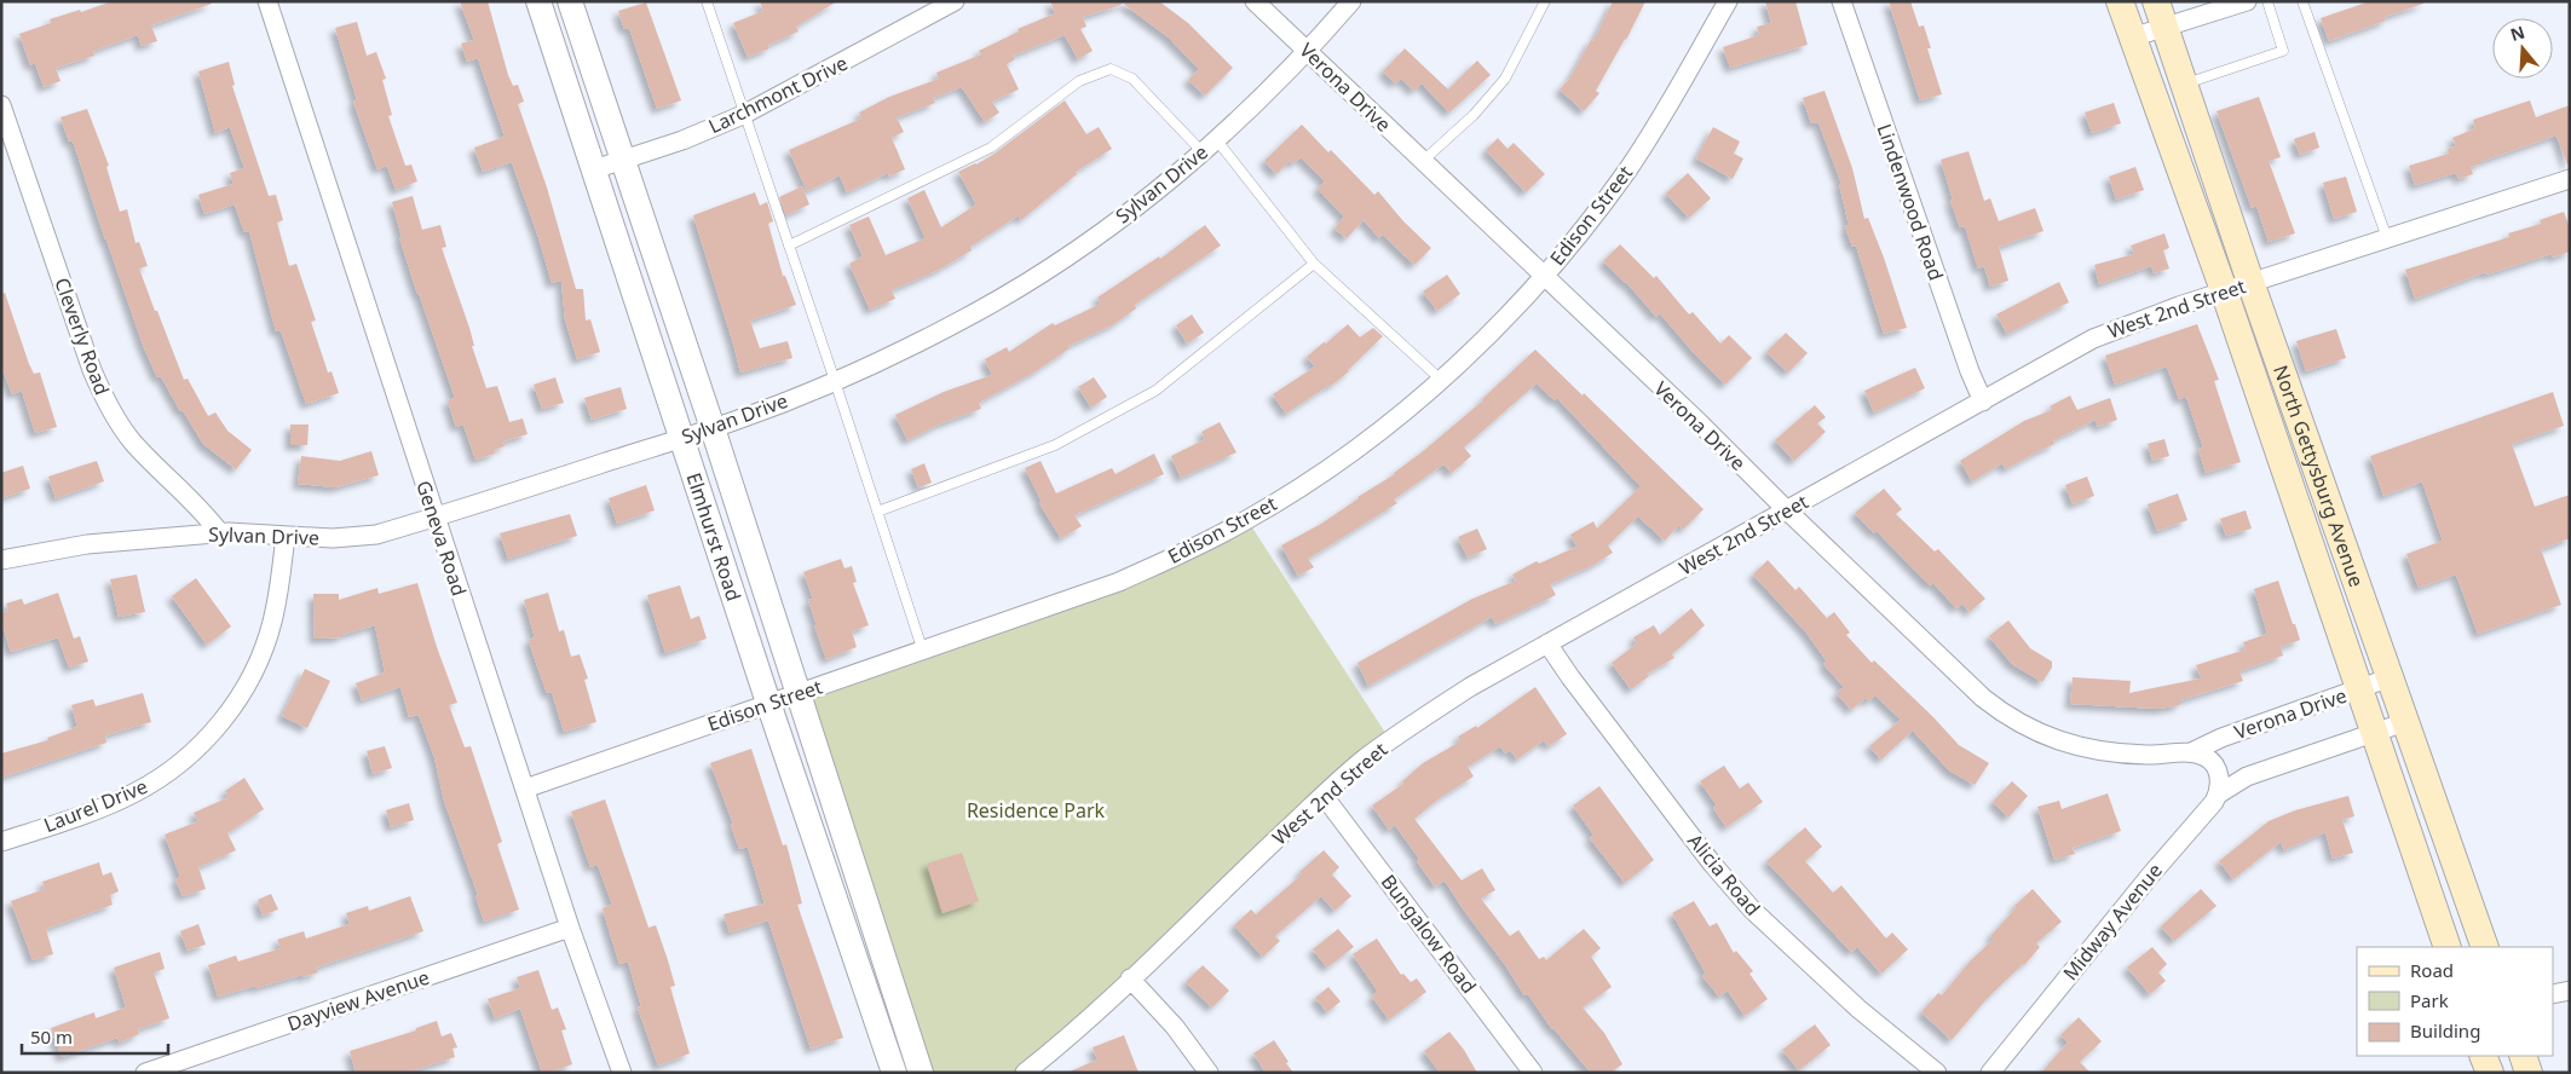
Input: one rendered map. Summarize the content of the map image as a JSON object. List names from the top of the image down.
{
  "streets": {
    "main road": ["North Gettysburg Avenue"],
    "street": [
      "Verona Drive",
      "Larchmont Drive",
      "Sylvan Drive",
      "Lindenwood Road",
      "Edison Street",
      "West 2nd Street",
      "Cleverly Road",
      "Geneva Road",
      "Elmhurst Road",
      "Laurel Drive",
      "Alicia Road",
      "Midway Avenue",
      "Bungalow Road",
      "Dayview Avenue"
    ]
  },
  "crossings": [
    ["Verona Drive", "Sylvan Drive"],
    ["Verona Drive", "Edison Street"],
    ["Verona Drive", "West 2nd Street"],
    ["Verona Drive", "North Gettysburg Avenue"],
    ["Larchmont Drive", "Elmhurst Road"],
    ["Sylvan Drive", "Cleverly Road"],
    ["Sylvan Drive", "Geneva Road"],
    ["Sylvan Drive", "Elmhurst Road"],
    ["Sylvan Drive", "Laurel Drive"],
    ["Lindenwood Road", "West 2nd Street"],
    ["Edison Street", "Geneva Road"],
    ["Edison Street", "Elmhurst Road"],
    ["West 2nd Street", "North Gettysburg Avenue"],
    ["West 2nd Street", "Alicia Road"],
    ["West 2nd Street", "Bungalow Road"],
    ["Geneva Road", "Dayview Avenue"]
  ],
  "parks": ["Residence Park"],
  "legend": ["Road", "Park", "Building"],
  "scale_bar": "50 m",
  "north": "top"
}
